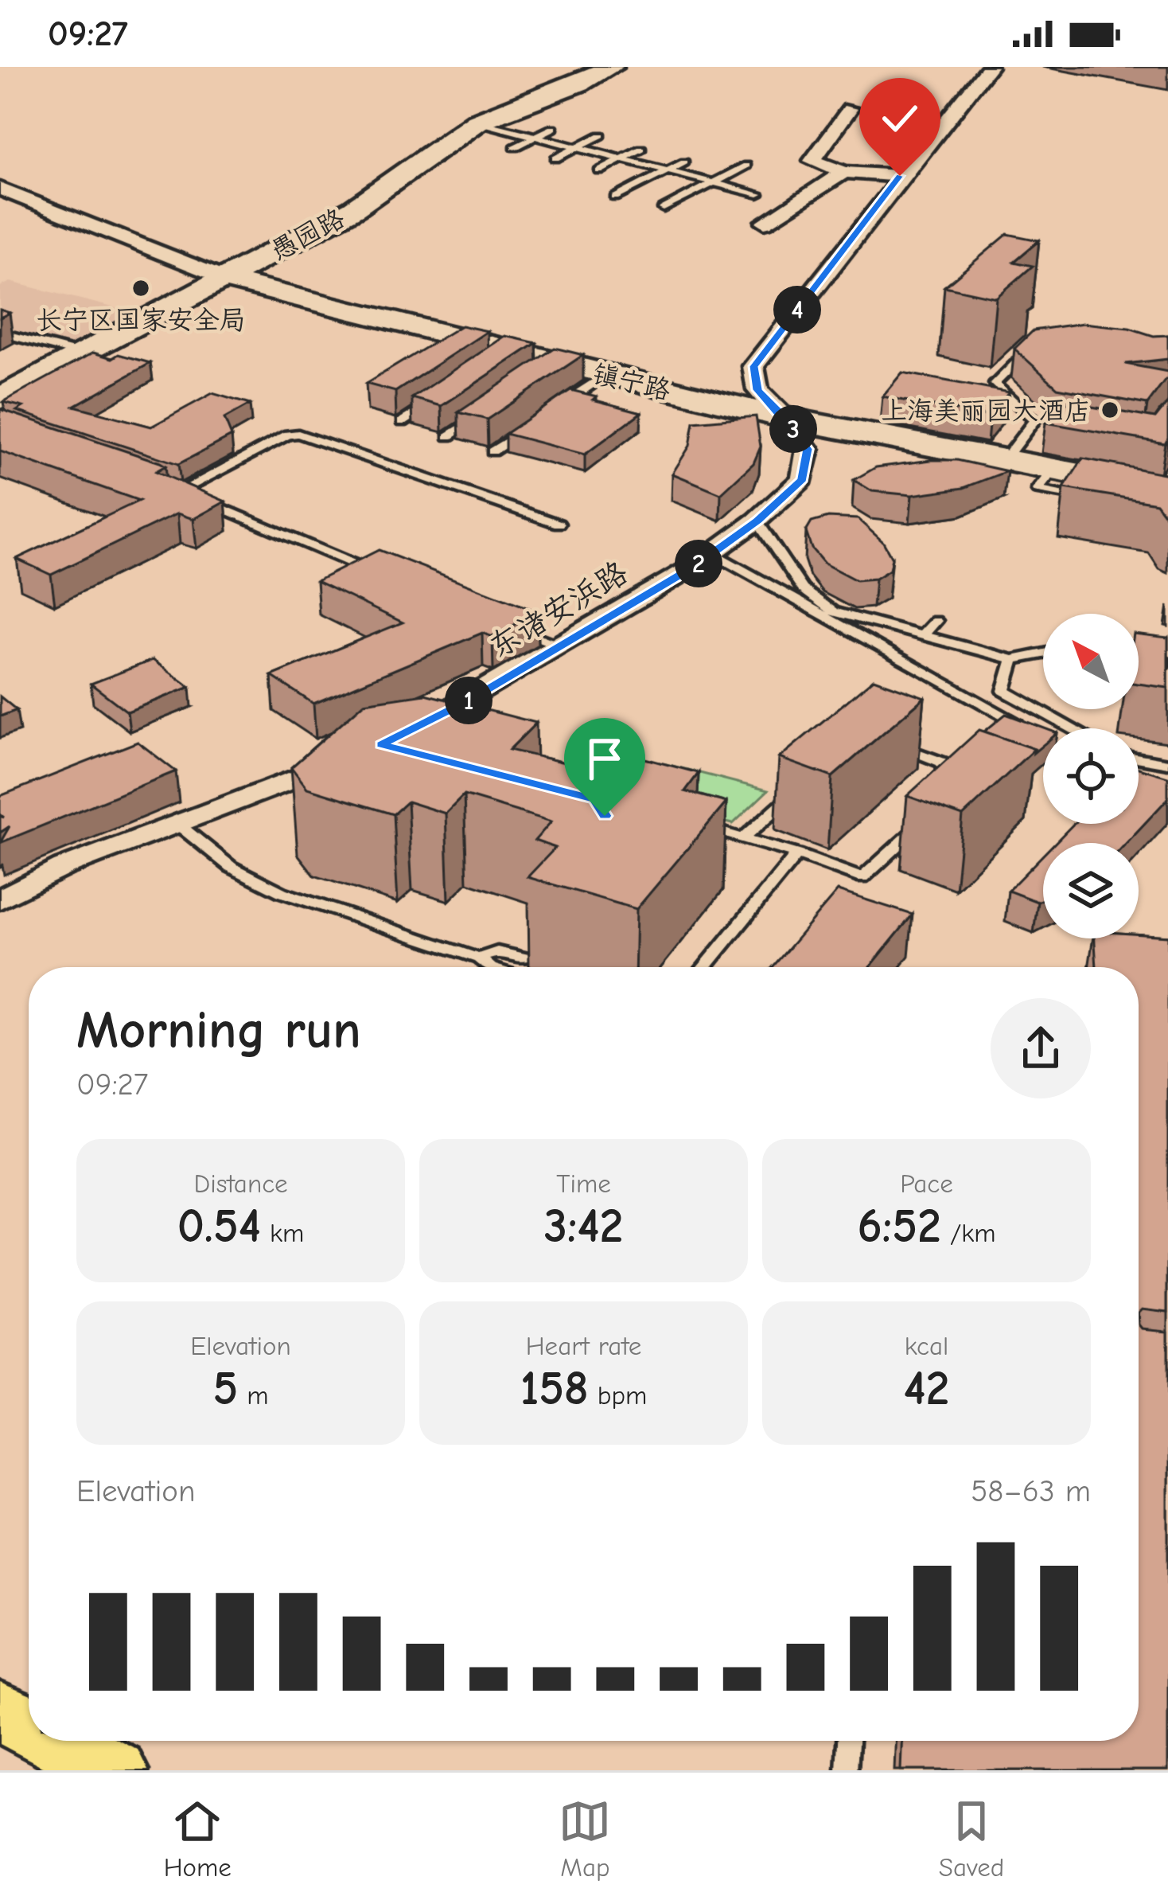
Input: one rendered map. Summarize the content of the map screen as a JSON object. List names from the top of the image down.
{
  "streets": {
    "main road": ["愚园路", "镇宁路"],
    "street": ["东诸安浜路"]
  },
  "crossings": [
    ["愚园路", "镇宁路"],
    ["镇宁路", "东诸安浜路"]
  ],
  "places": ["长宁区国家安全局", "上海美丽园大酒店"],
  "north": "top left",
  "page": {
    "status": "09:27",
    "pins": [
      "4",
      "3",
      "2",
      "1"
    ],
    "heading": ["Morning run", "09:27"],
    "stats": [
      ["Distance", "0.54 km"],
      ["Time", "3:42"],
      ["Pace", "6:52 /km"],
      ["Elevation", "5 m"],
      ["Heart rate", "158 bpm"],
      ["kcal", "42"]
    ],
    "chart": ["Elevation", "58–63 m"],
    "tabs": ["Home", "Map", "Saved"]
  }
}
